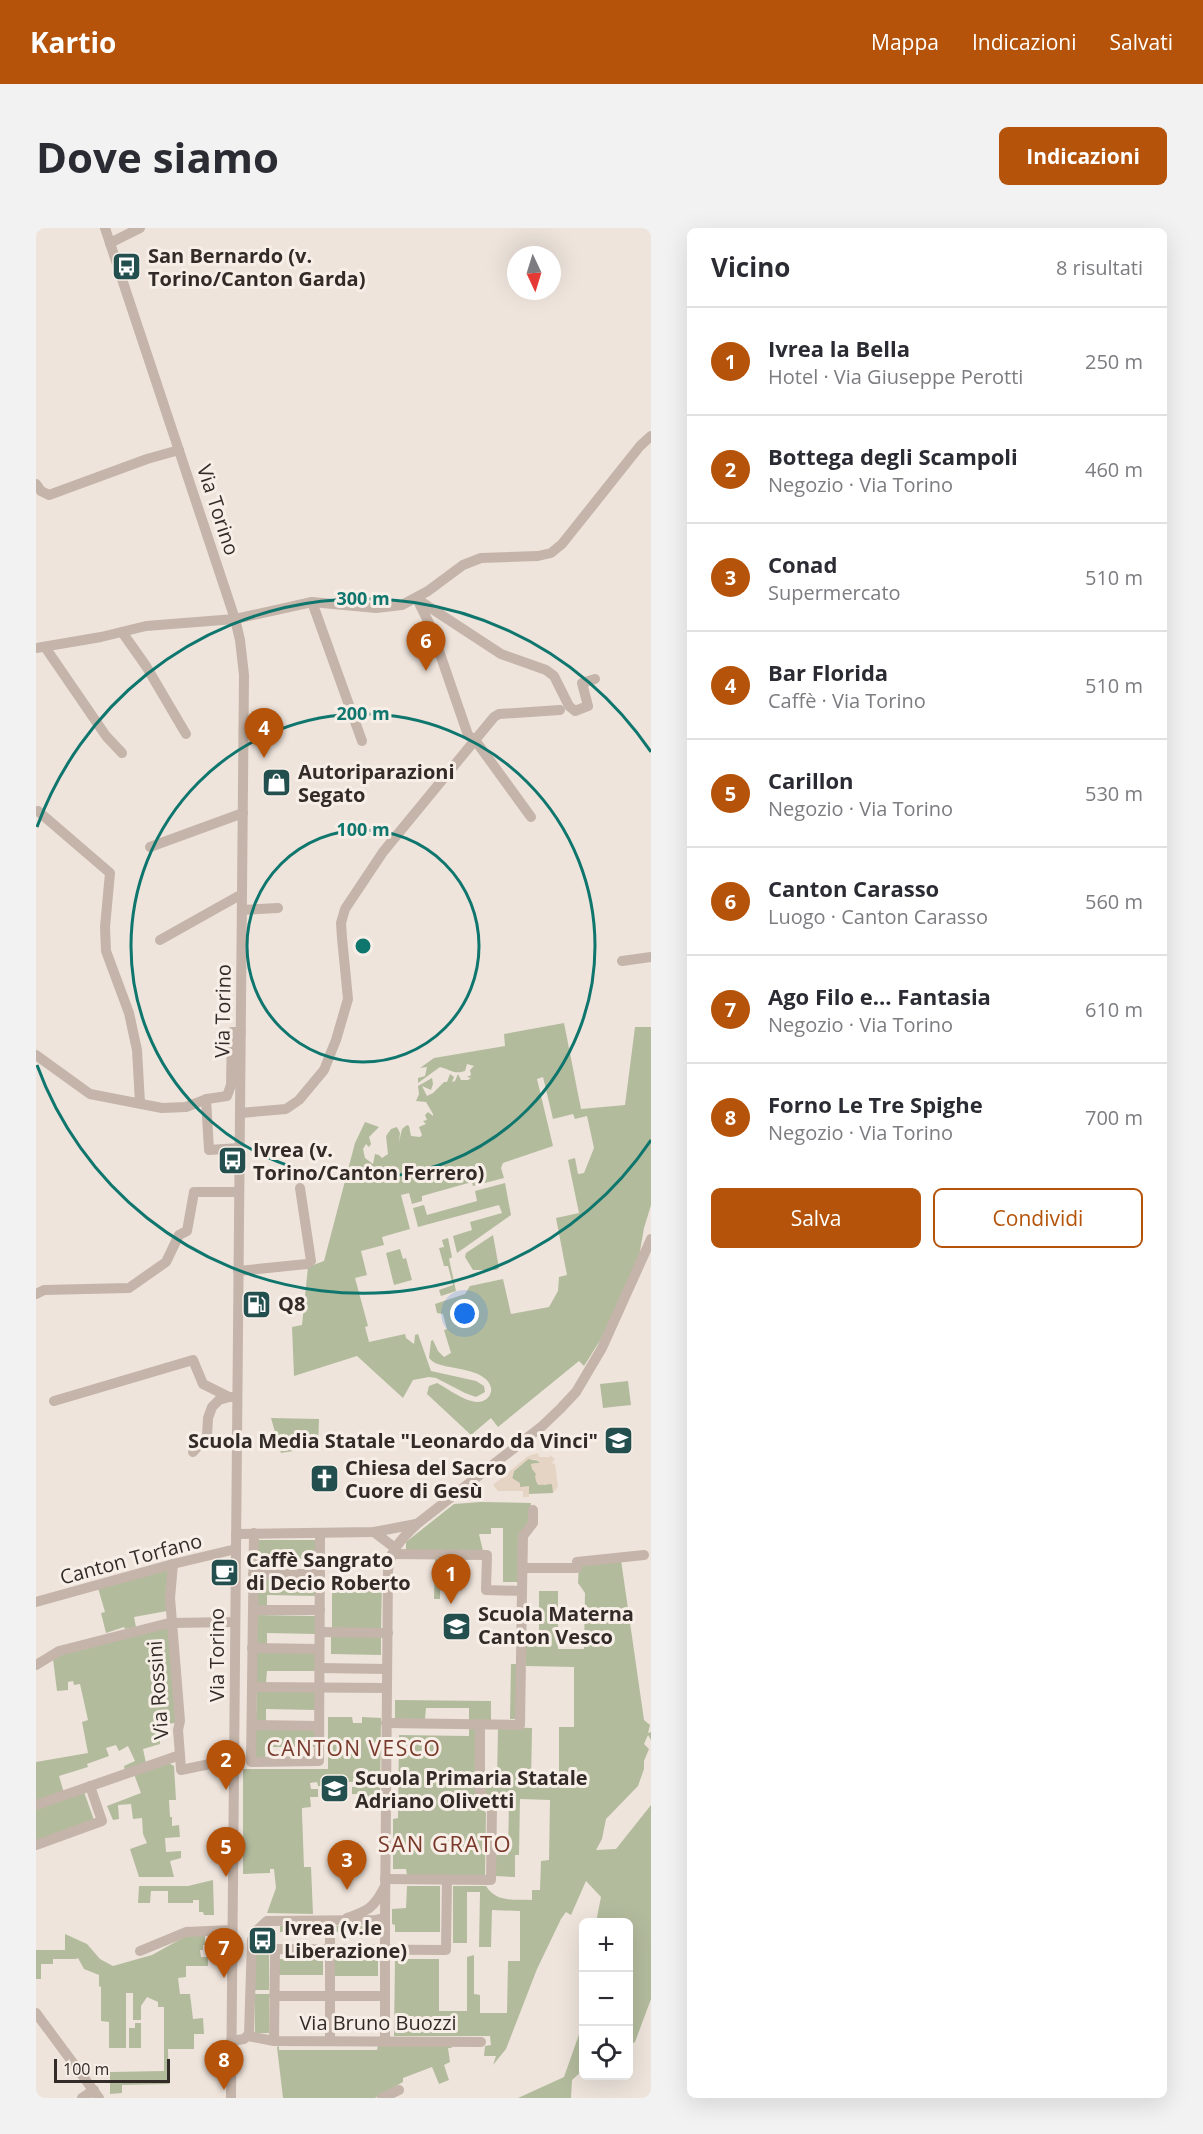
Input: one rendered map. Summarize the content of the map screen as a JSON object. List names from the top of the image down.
{
  "streets": {
    "street": [
      "Via Torino",
      "Canton Torfano",
      "Via Rossini",
      "Via Bruno Buozzi"
    ]
  },
  "crossings": [
    ["Via Torino", "Canton Torfano"],
    ["Canton Torfano", "Via Rossini"]
  ],
  "districts": ["CANTON VESCO", "SAN GRATO"],
  "places": {
    "bus stop": ["San Bernardo (v. Torino/Canton Garda)", "Ivrea (v. Torino/Canton Ferrero)", "Ivrea (v.le Liberazione)"],
    "shop": ["Autoriparazioni Segato"],
    "fuel station": ["Q8"],
    "school or university": ["Scuola Media Statale \"Leonardo da Vinci\"", "Scuola Materna Canton Vesco", "Scuola Primaria Statale Adriano Olivetti"],
    "church": ["Chiesa del Sacro Cuore di Gesù"],
    "cafe": ["Caffè Sangrato di Decio Roberto"]
  },
  "scale_bar": "100 m",
  "north": "bottom",
  "page": {
    "header": "Kartio",
    "nav": ["Mappa", "Indicazioni", "Salvati"],
    "buttons": [
      "Indicazioni",
      ["Salva", "Condividi"]
    ],
    "title": "Dove siamo",
    "heading": ["Vicino", "8 risultati"],
    "list": [
      {
        "mark": "1",
        "name": "Ivrea la Bella",
        "note": "Hotel · Via Giuseppe Perotti",
        "value": "250 m"
      },
      {
        "mark": "2",
        "name": "Bottega degli Scampoli",
        "note": "Negozio · Via Torino",
        "value": "460 m"
      },
      {
        "mark": "3",
        "name": "Conad",
        "note": "Supermercato",
        "value": "510 m"
      },
      {
        "mark": "4",
        "name": "Bar Florida",
        "note": "Caffè · Via Torino",
        "value": "510 m"
      },
      {
        "mark": "5",
        "name": "Carillon",
        "note": "Negozio · Via Torino",
        "value": "530 m"
      },
      {
        "mark": "6",
        "name": "Canton Carasso",
        "note": "Luogo · Canton Carasso",
        "value": "560 m"
      },
      {
        "mark": "7",
        "name": "Ago Filo e... Fantasia",
        "note": "Negozio · Via Torino",
        "value": "610 m"
      },
      {
        "mark": "8",
        "name": "Forno Le Tre Spighe",
        "note": "Negozio · Via Torino",
        "value": "700 m"
      }
    ],
    "pins": [
      "6",
      "4",
      "1",
      "2",
      "5",
      "3",
      "7",
      "8"
    ],
    "map_buttons": ["+", "−"],
    "scale": "100 m"
  },
  "rings": ["300 m", "200 m", "100 m"]
}
